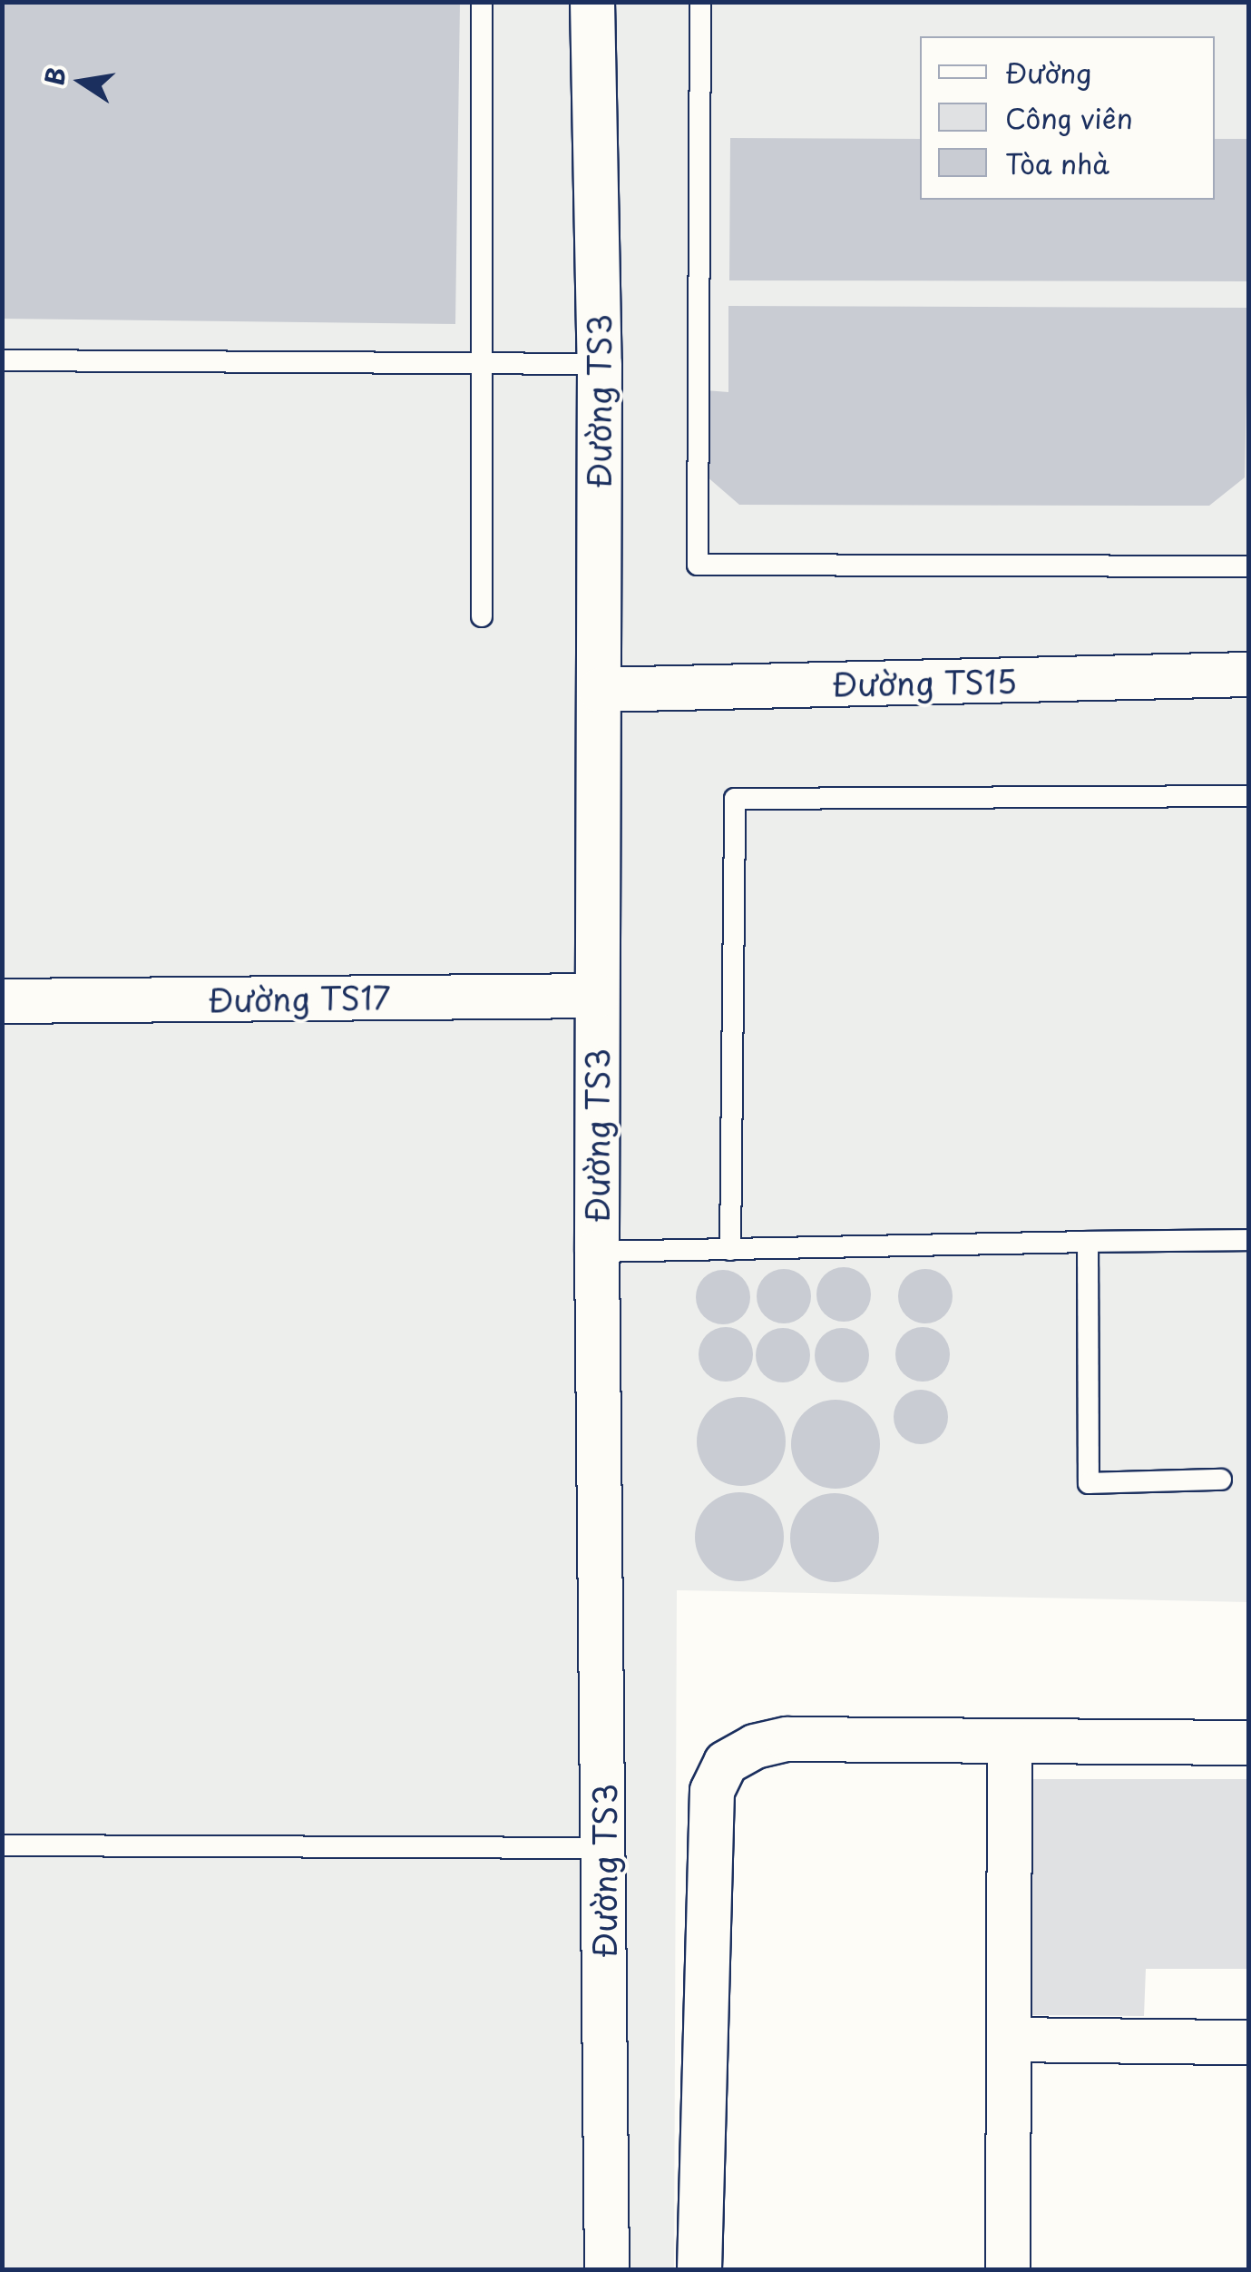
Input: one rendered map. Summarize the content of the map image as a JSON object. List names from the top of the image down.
{
  "streets": {
    "street": ["Đường TS3", "Đường TS15", "Đường TS17"]
  },
  "crossings": [
    ["Đường TS3", "Đường TS15"],
    ["Đường TS3", "Đường TS17"]
  ],
  "legend": ["Đường", "Công viên", "Tòa nhà"],
  "north": "left"
}
